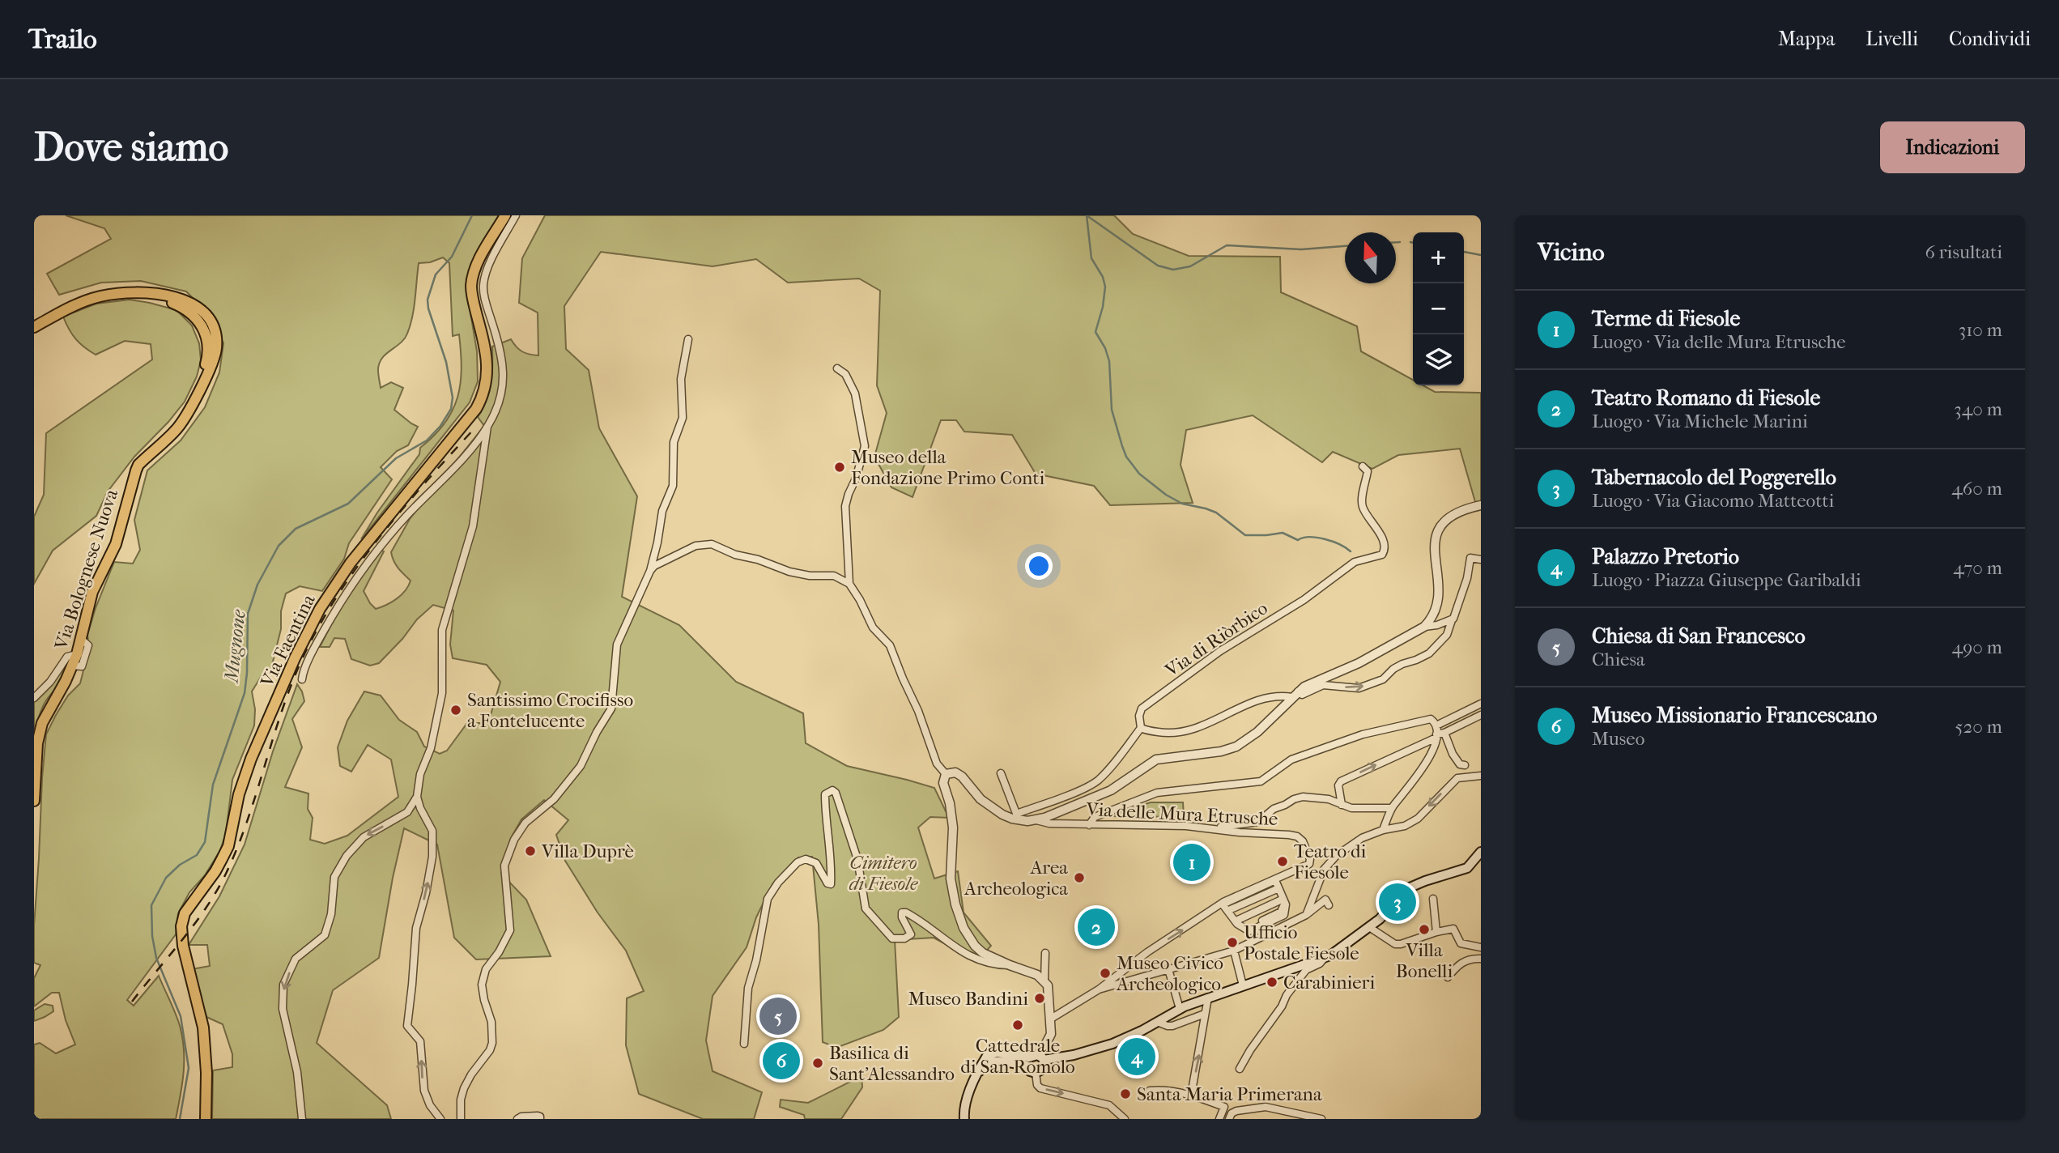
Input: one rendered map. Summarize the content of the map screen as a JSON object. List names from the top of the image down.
{
  "streets": {
    "main road": ["Via Bolognese Nuova", "Via Faentina"],
    "street": ["Via di Riòrbico", "Via delle Mura Etrusche"]
  },
  "water": ["Mugnone"],
  "parks": ["Cimitero di Fiesole"],
  "places": [
    "Museo della Fondazione Primo Conti",
    "Santissimo Crocifisso a Fontelucente",
    "Villa Duprè",
    "Teatro di Fiesole",
    "Area Archeologica",
    "Villa Bonelli",
    "Ufficio Postale Fiesole",
    "Museo Civico Archeologico",
    "Carabinieri",
    "Museo Bandini",
    "Cattedrale di San Romolo",
    "Basilica di Sant'Alessandro",
    "Santa Maria Primerana"
  ],
  "north": "top",
  "page": {
    "header": "Trailo",
    "nav": ["Mappa", "Livelli", "Condividi"],
    "buttons": "Indicazioni",
    "title": "Dove siamo",
    "heading": ["Vicino", "6 risultati"],
    "map_buttons": ["+", "−"],
    "list": [
      {
        "mark": "1",
        "name": "Terme di Fiesole",
        "note": "Luogo · Via delle Mura Etrusche",
        "value": "310 m"
      },
      {
        "mark": "2",
        "name": "Teatro Romano di Fiesole",
        "note": "Luogo · Via Michele Marini",
        "value": "340 m"
      },
      {
        "mark": "3",
        "name": "Tabernacolo del Poggerello",
        "note": "Luogo · Via Giacomo Matteotti",
        "value": "460 m"
      },
      {
        "mark": "4",
        "name": "Palazzo Pretorio",
        "note": "Luogo · Piazza Giuseppe Garibaldi",
        "value": "470 m"
      },
      {
        "mark": "5",
        "name": "Chiesa di San Francesco",
        "note": "Chiesa",
        "value": "490 m"
      },
      {
        "mark": "6",
        "name": "Museo Missionario Francescano",
        "note": "Museo",
        "value": "520 m"
      }
    ],
    "pins": [
      "1",
      "3",
      "2",
      "5",
      "4",
      "6"
    ]
  }
}
